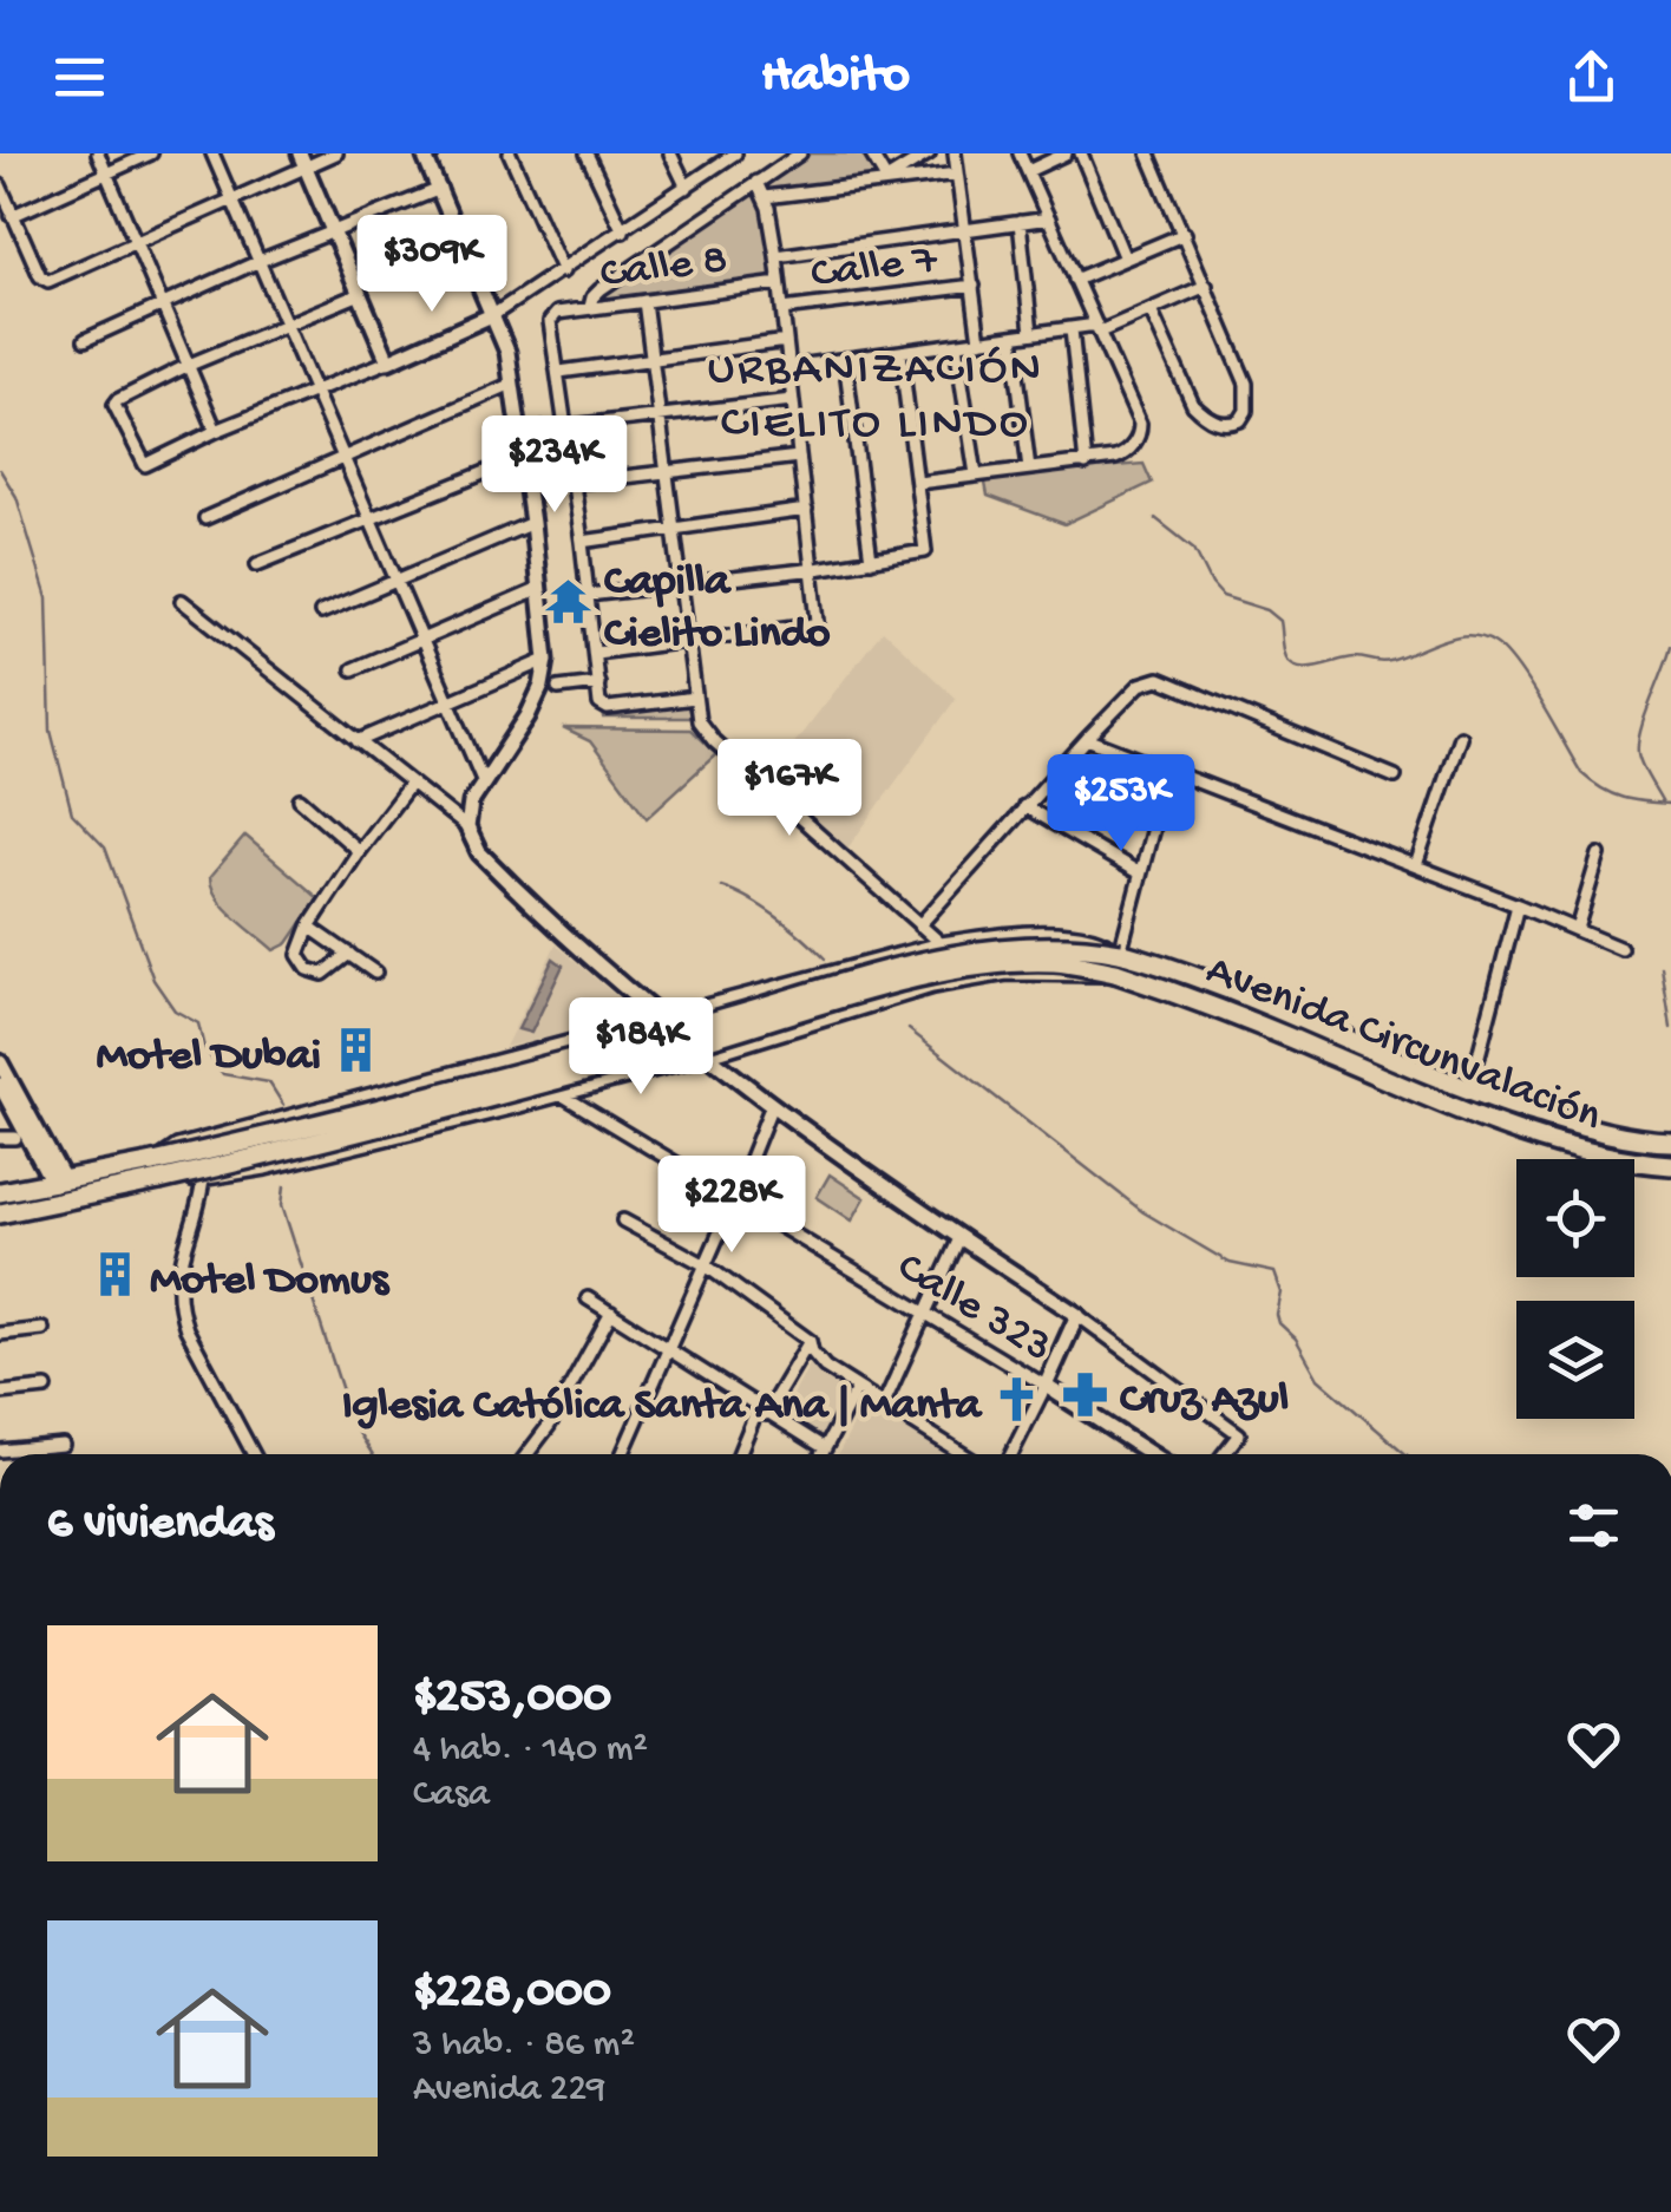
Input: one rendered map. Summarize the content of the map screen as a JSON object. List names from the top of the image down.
{
  "streets": {
    "main road": ["Avenida Circunvalación"],
    "street": ["Calle 8", "Calle 7", "Calle 323"]
  },
  "crossings": [
    ["Calle 8", "Calle 7"],
    ["Avenida Circunvalación", "Calle 323"]
  ],
  "districts": ["URBANIZACIÓN CIELITO LINDO"],
  "places": {
    "temple": ["Capilla Cielito Lindo"],
    "building": ["Motel Dubai", "Motel Domus"],
    "pharmacy": ["Cruz Azul"],
    "church": ["Iglesia Católica Santa Ana | Manta"]
  },
  "page": {
    "header": "Habito",
    "price": [
      "$309K",
      "$234K",
      "$167K",
      "$253K",
      "$184K",
      "$228K"
    ],
    "heading": "6 viviendas",
    "list": [
      {
        "name": "$253,000",
        "note": "4 hab. · 140 m² · Casa"
      },
      {
        "name": "$228,000",
        "note": "3 hab. · 86 m² · Avenida 229"
      }
    ]
  }
}
